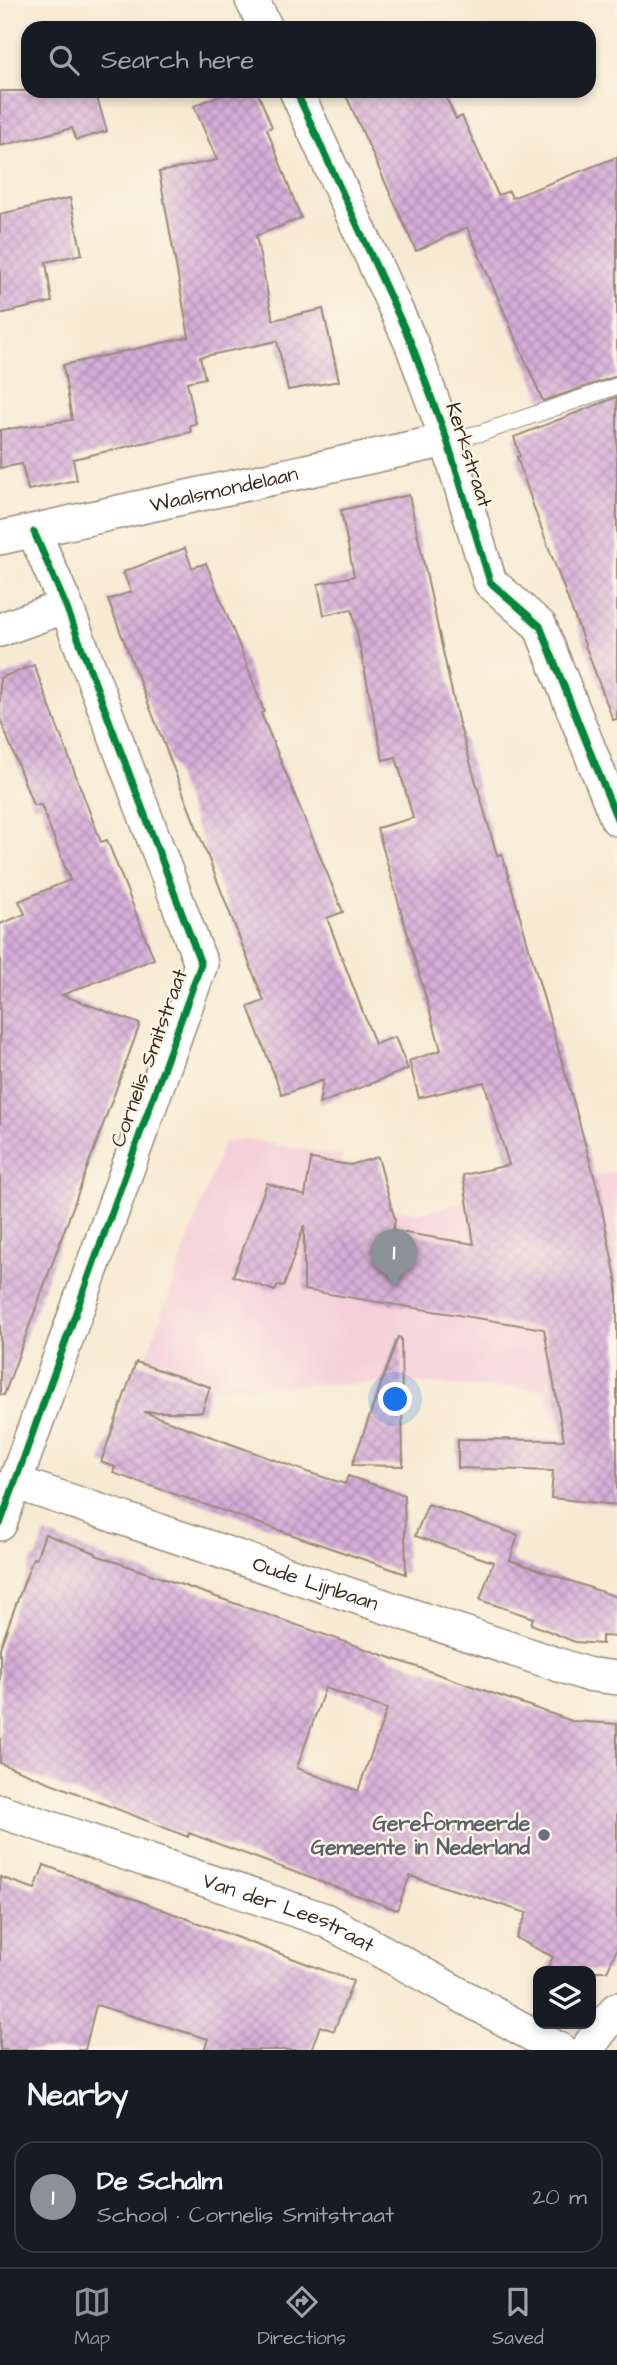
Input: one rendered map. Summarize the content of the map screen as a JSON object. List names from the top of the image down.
{
  "streets": {
    "street": [
      "Kerkstraat",
      "Waalsmondelaan",
      "Cornelis Smitstraat",
      "Oude Lijnbaan",
      "Van der Leestraat"
    ]
  },
  "crossings": [
    ["Kerkstraat", "Waalsmondelaan"],
    ["Waalsmondelaan", "Cornelis Smitstraat"],
    ["Cornelis Smitstraat", "Oude Lijnbaan"]
  ],
  "places": ["Gereformeerde Gemeente in Nederland"],
  "page": {
    "search": "Search here",
    "pins": "1",
    "heading": "Nearby",
    "list": [
      {
        "mark": "1",
        "name": "De Schalm",
        "note": "School · Cornelis Smitstraat",
        "value": "20 m"
      }
    ],
    "nav": ["Map", "Directions", "Saved"]
  }
}
